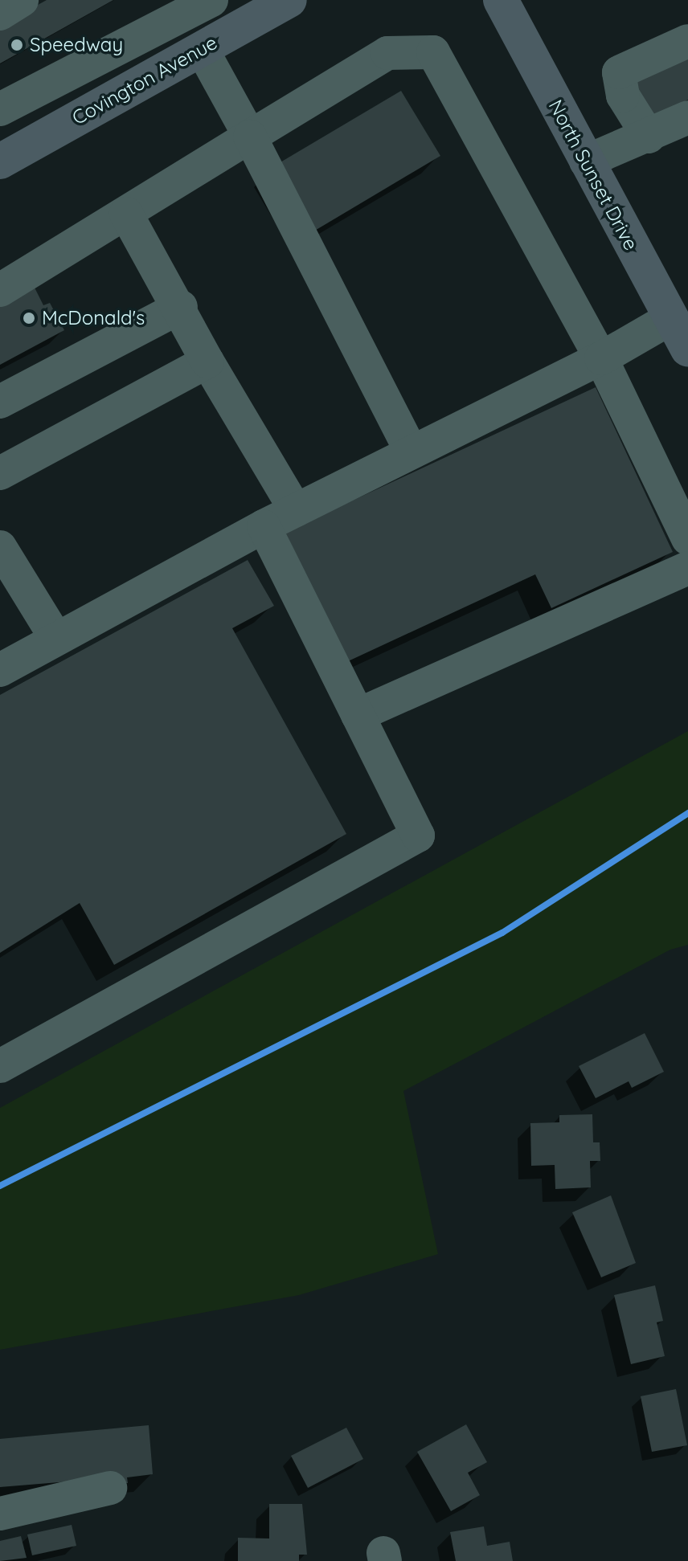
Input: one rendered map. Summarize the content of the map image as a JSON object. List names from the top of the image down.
{
  "streets": {
    "main road": ["Covington Avenue", "North Sunset Drive"]
  },
  "places": ["Speedway", "McDonald's"]
}
